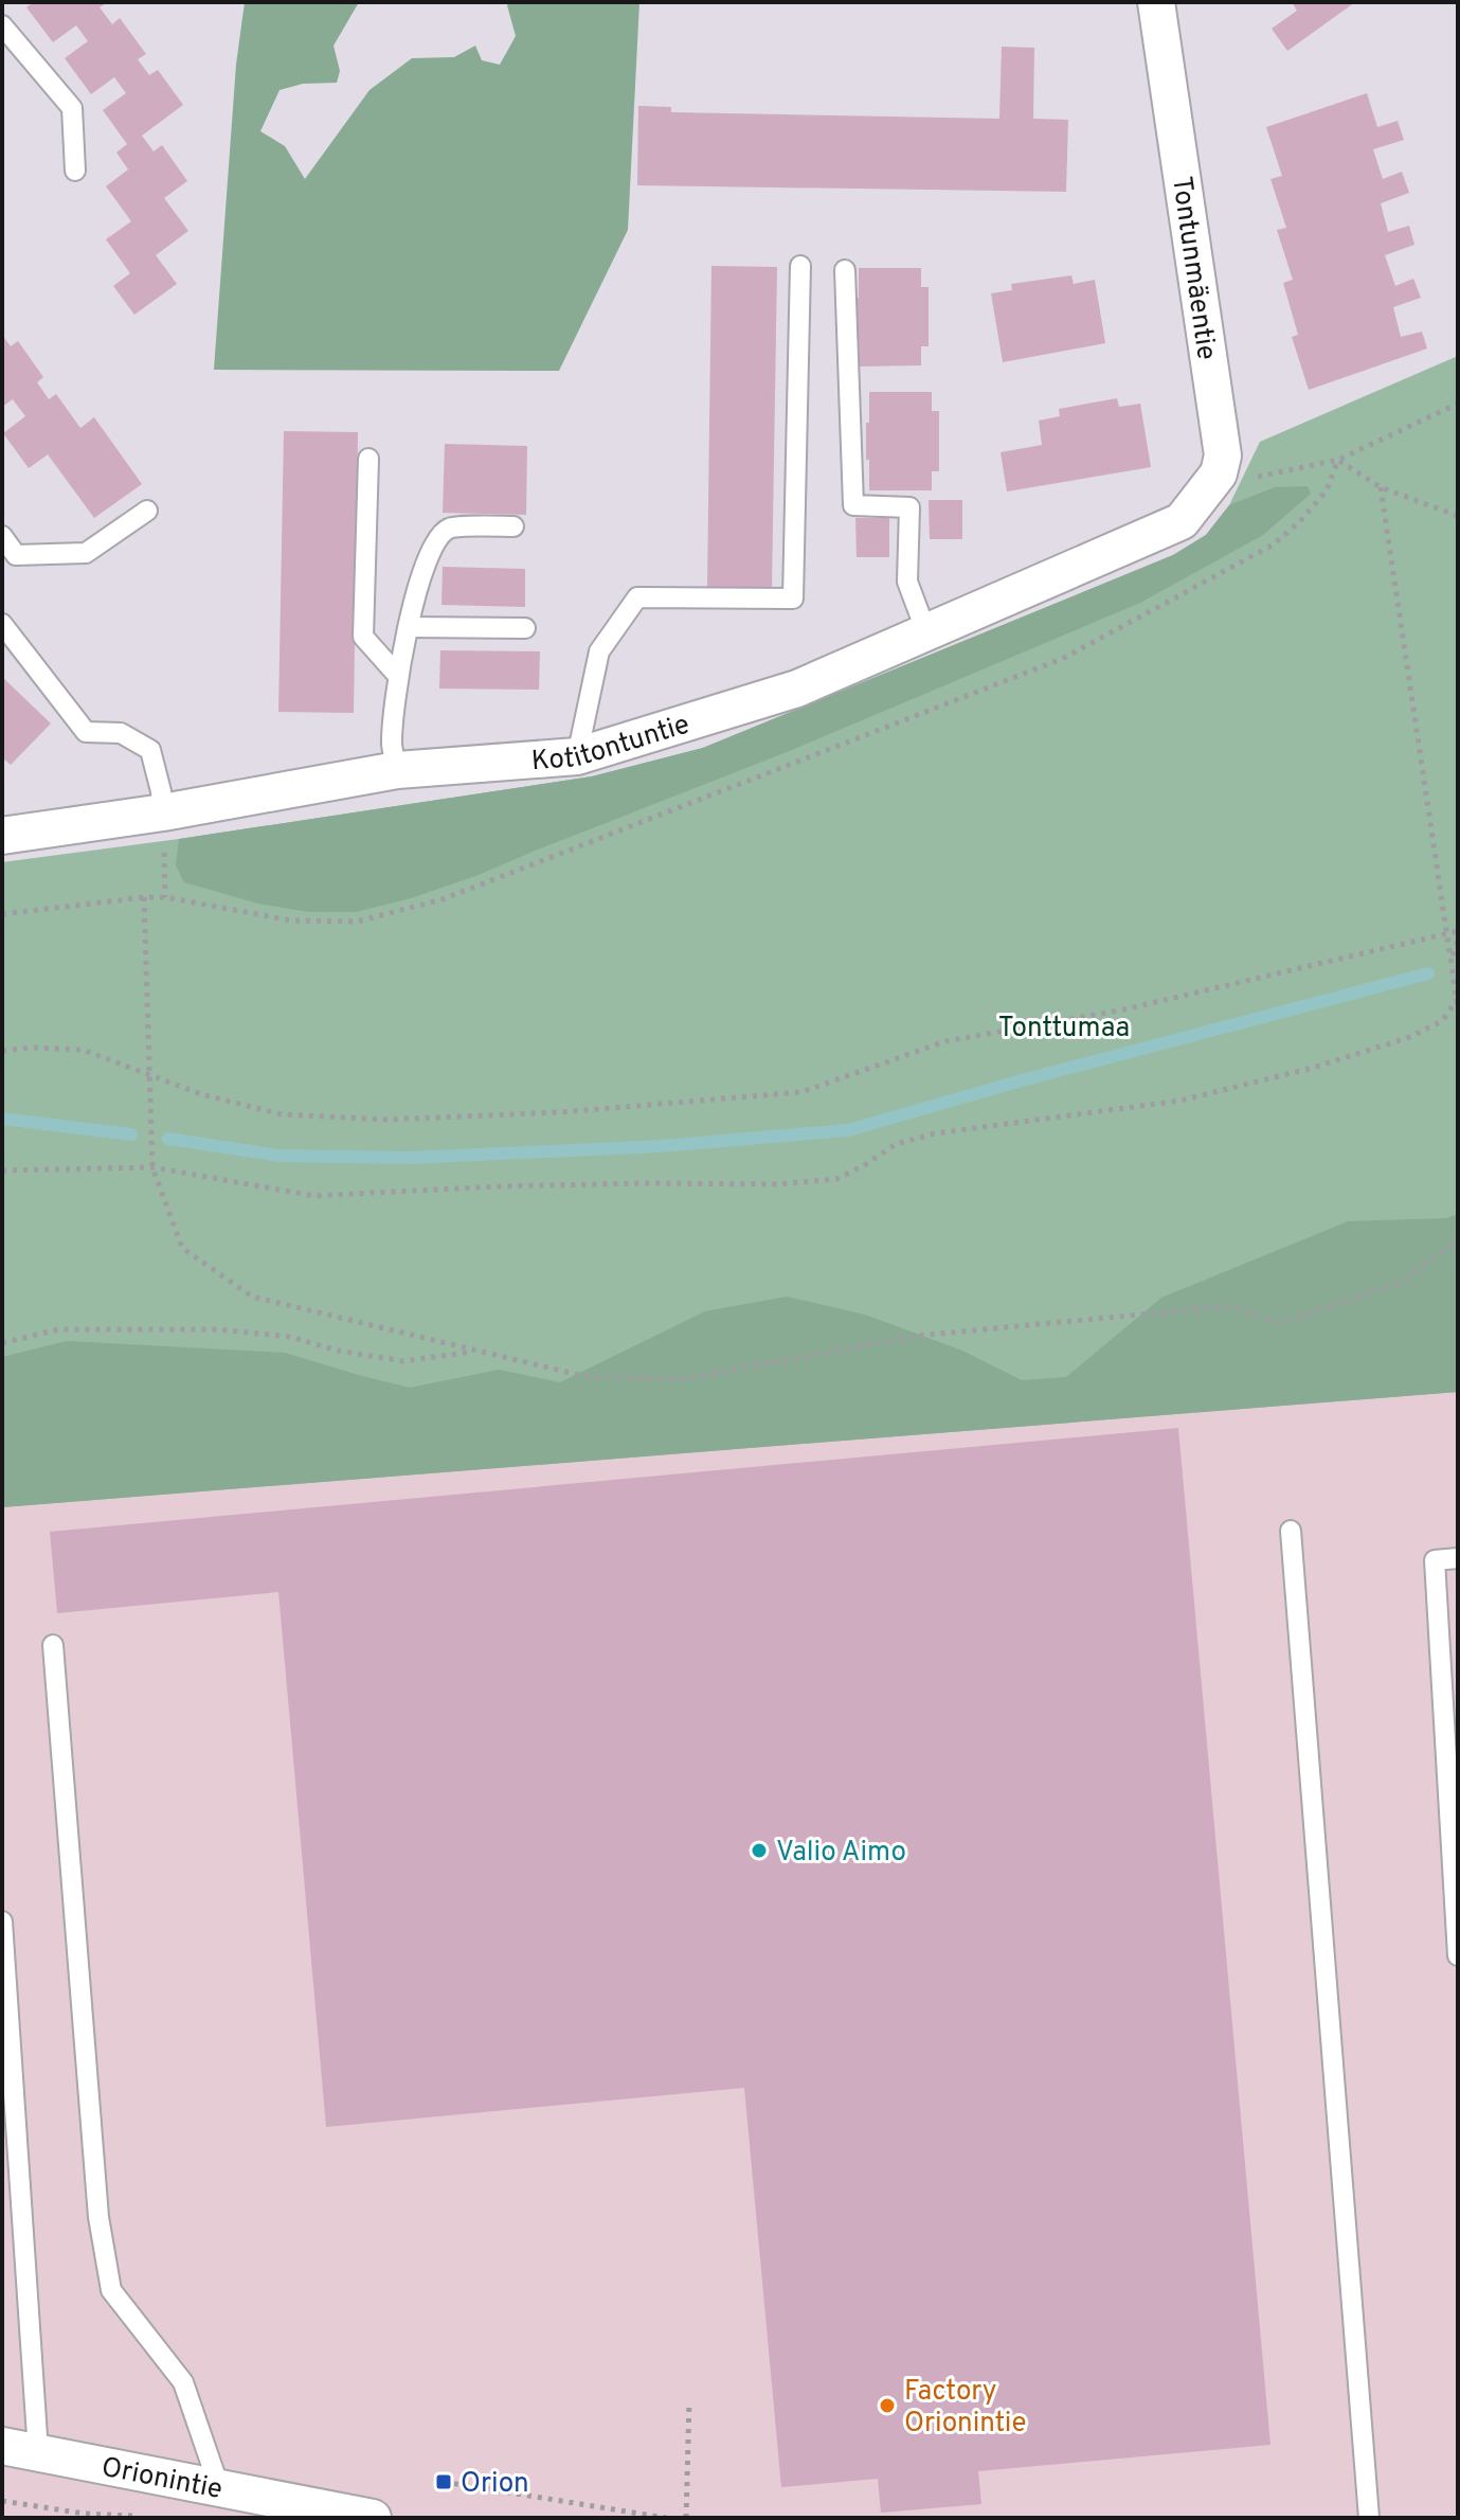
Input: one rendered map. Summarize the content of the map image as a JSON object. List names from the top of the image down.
{
  "streets": {
    "street": ["Tontunmäentie", "Kotitontuntie", "Orionintie"]
  },
  "crossings": [
    ["Tontunmäentie", "Kotitontuntie"]
  ],
  "parks": ["Tonttumaa"],
  "places": {
    "other": ["Valio Aimo", "Factory Orionintie"],
    "transit": ["Orion"]
  }
}
